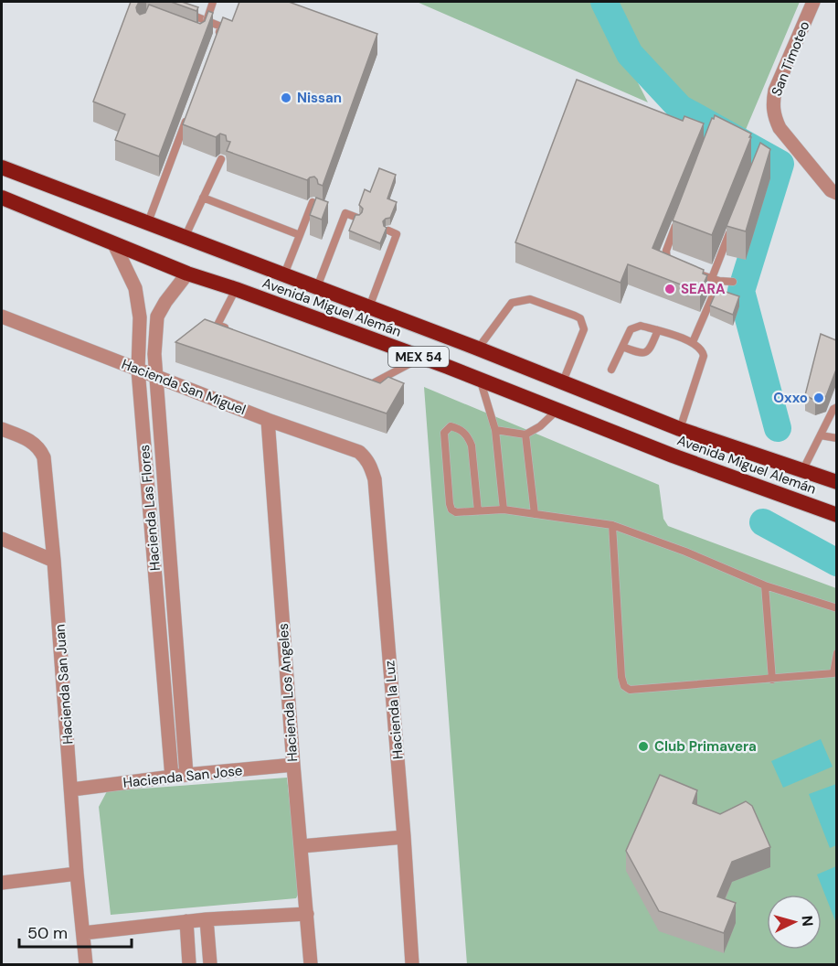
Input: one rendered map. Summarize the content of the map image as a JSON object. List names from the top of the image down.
{
  "streets": {
    "highway": ["Avenida Miguel Alemán", "MEX 54"],
    "street": [
      "San Timoteo",
      "Hacienda San Miguel",
      "Hacienda Las Flores",
      "Hacienda San Juan",
      "Hacienda Los Angeles",
      "Hacienda la Luz",
      "Hacienda San Jose"
    ]
  },
  "crossings": [
    ["Avenida Miguel Alemán", "Hacienda Las Flores"],
    ["Hacienda San Miguel", "Hacienda Las Flores"],
    ["Hacienda San Miguel", "Hacienda Los Angeles"],
    ["Hacienda San Miguel", "Hacienda la Luz"],
    ["Hacienda Las Flores", "Hacienda San Jose"],
    ["Hacienda San Juan", "Hacienda San Jose"],
    ["Hacienda Los Angeles", "Hacienda San Jose"]
  ],
  "places": [
    "Nissan",
    "SEARA",
    "Oxxo",
    "Club Primavera"
  ],
  "scale_bar": "50 m",
  "north": "right"
}
